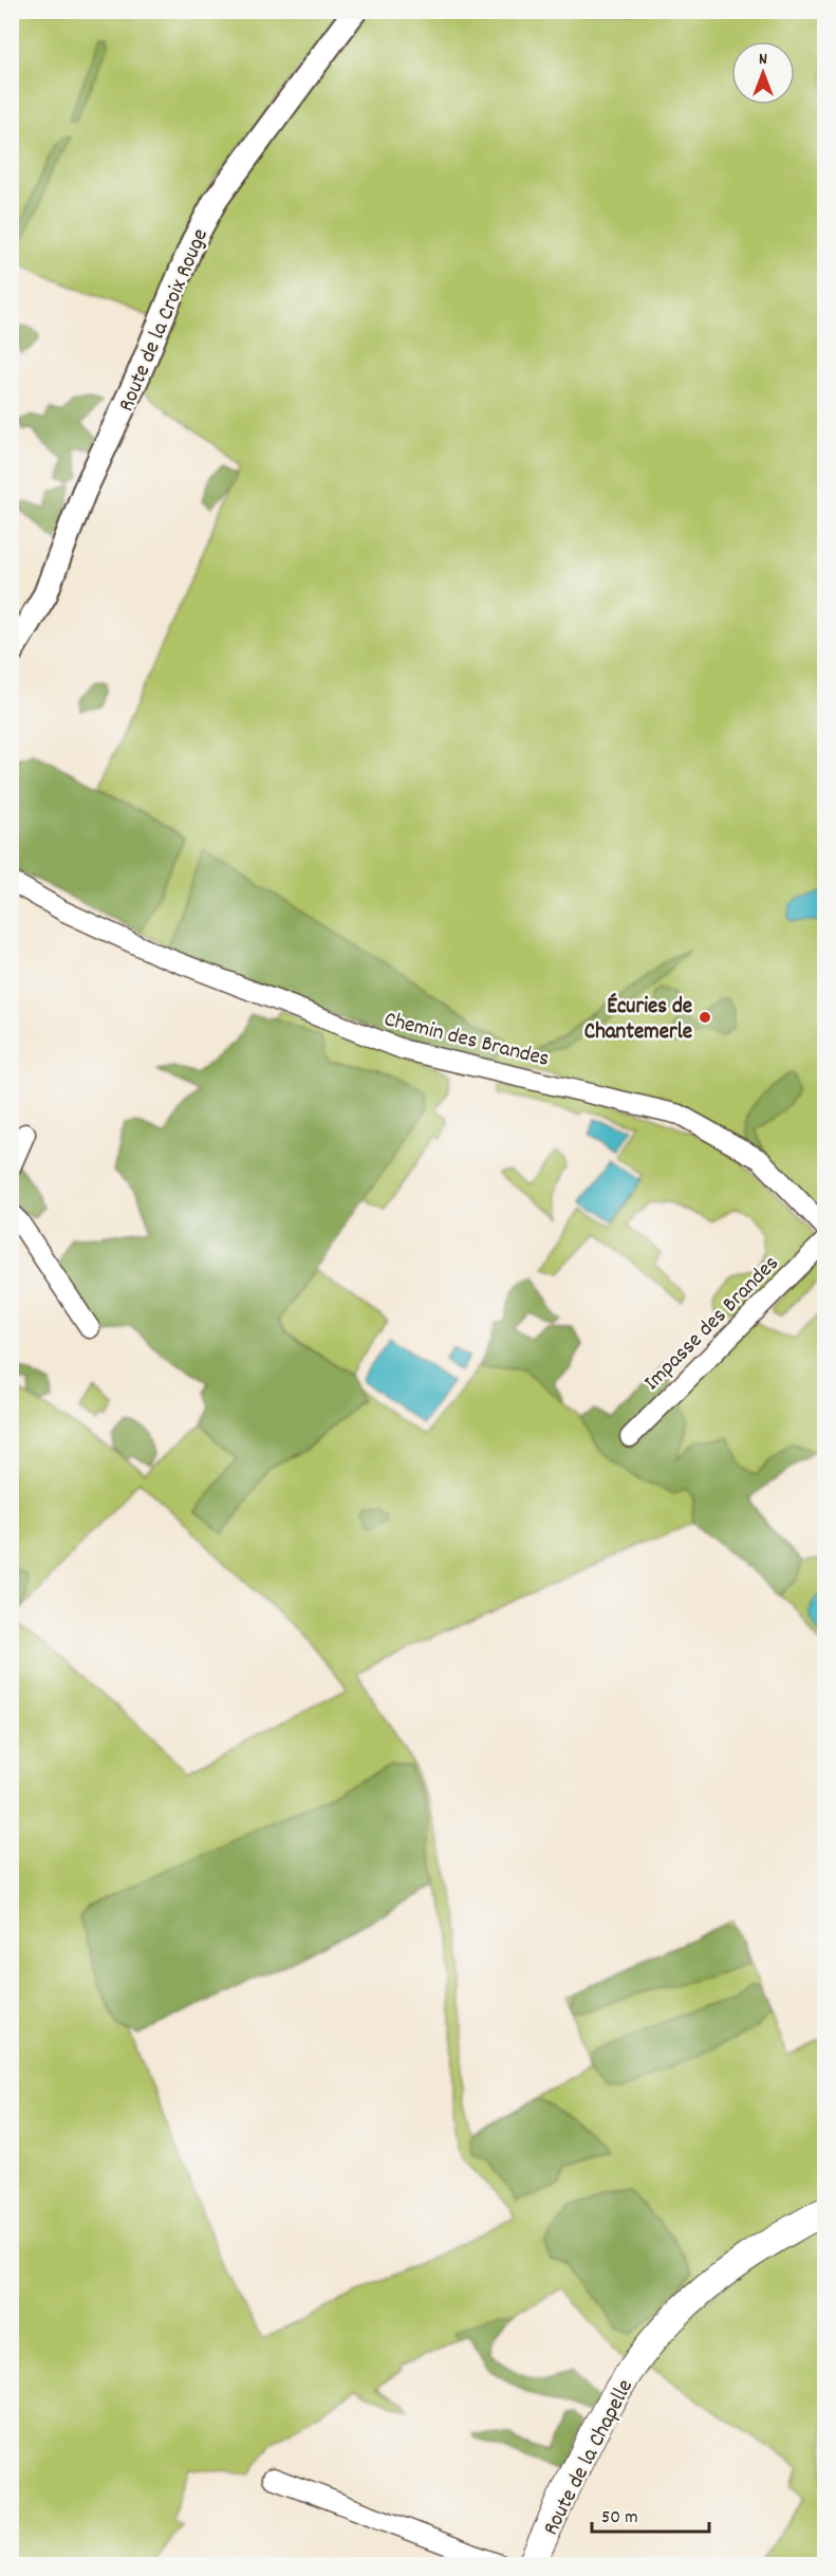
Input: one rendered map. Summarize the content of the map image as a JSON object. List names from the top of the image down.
{
  "streets": {
    "main road": ["Route de la Chapelle"],
    "street": ["Route de la Croix Rouge", "Chemin des Brandes", "Impasse des Brandes"]
  },
  "places": ["Écuries de Chantemerle"],
  "scale_bar": "50 m",
  "north": "top"
}
